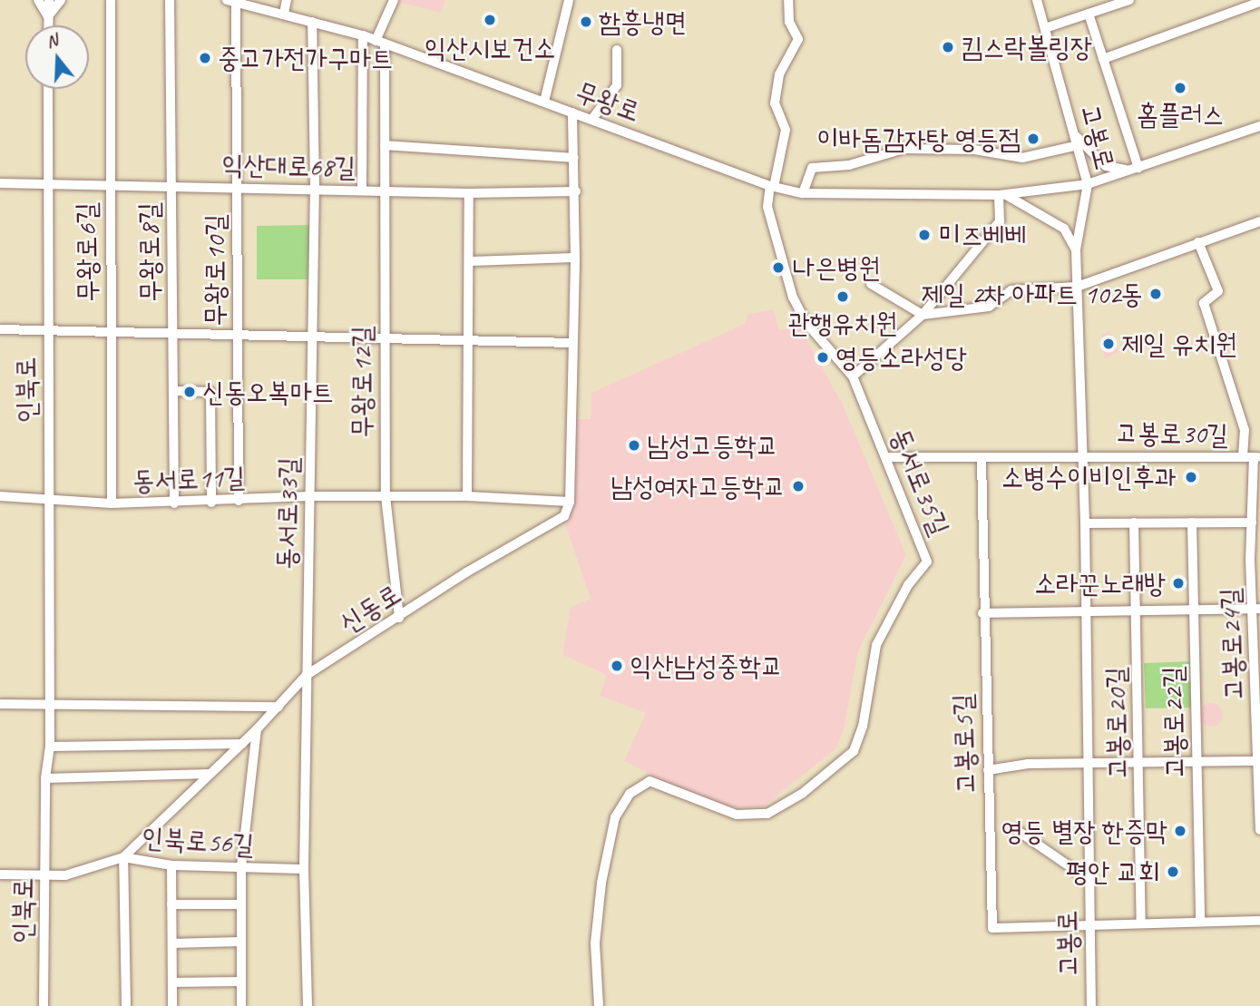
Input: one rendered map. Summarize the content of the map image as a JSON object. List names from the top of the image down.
{
  "streets": {
    "street": [
      "무왕로",
      "고봉로",
      "익산대로68길",
      "무왕로6길",
      "무왕로8길",
      "무왕로10길",
      "무왕로12길",
      "인북로",
      "고봉로30길",
      "동서로11길",
      "동서로35길",
      "동서로33길",
      "신동로",
      "고봉로24길",
      "고봉로22길",
      "고봉로20길",
      "고봉로5길",
      "인북로56길"
    ]
  },
  "crossings": [
    ["무왕로", "고봉로"],
    ["무왕로", "무왕로10길"],
    ["무왕로", "무왕로12길"],
    ["무왕로", "동서로35길"],
    ["무왕로", "동서로33길"],
    ["고봉로", "고봉로30길"],
    ["고봉로", "고봉로5길"],
    ["익산대로68길", "무왕로6길"],
    ["익산대로68길", "무왕로8길"],
    ["익산대로68길", "무왕로10길"],
    ["익산대로68길", "무왕로12길"],
    ["익산대로68길", "인북로"],
    ["익산대로68길", "동서로33길"],
    ["무왕로6길", "동서로11길"],
    ["무왕로8길", "동서로11길"],
    ["무왕로10길", "동서로11길"],
    ["무왕로12길", "동서로11길"],
    ["무왕로12길", "신동로"],
    ["인북로", "동서로11길"],
    ["인북로", "신동로"],
    ["고봉로30길", "고봉로24길"],
    ["동서로11길", "동서로33길"],
    ["동서로11길", "신동로"],
    ["동서로33길", "신동로"],
    ["동서로33길", "인북로56길"],
    ["신동로", "인북로56길"]
  ],
  "places": [
    "익산시보건소",
    "함흥냉면",
    "킴스락볼링장",
    "중고가전가구마트",
    "홈플러스",
    "이바돔감자탕 영등점",
    "미즈베베",
    "나은병원",
    "제일 2차 아파트 102동",
    "관행유치원",
    "제일 유치원",
    "영등소라성당",
    "신동오복마트",
    "남성고등학교",
    "소병수이비인후과",
    "남성여자고등학교",
    "소라꾼노래방",
    "익산남성중학교",
    "영등 별장 한증막",
    "평안 교회"
  ],
  "north": "top"
}
